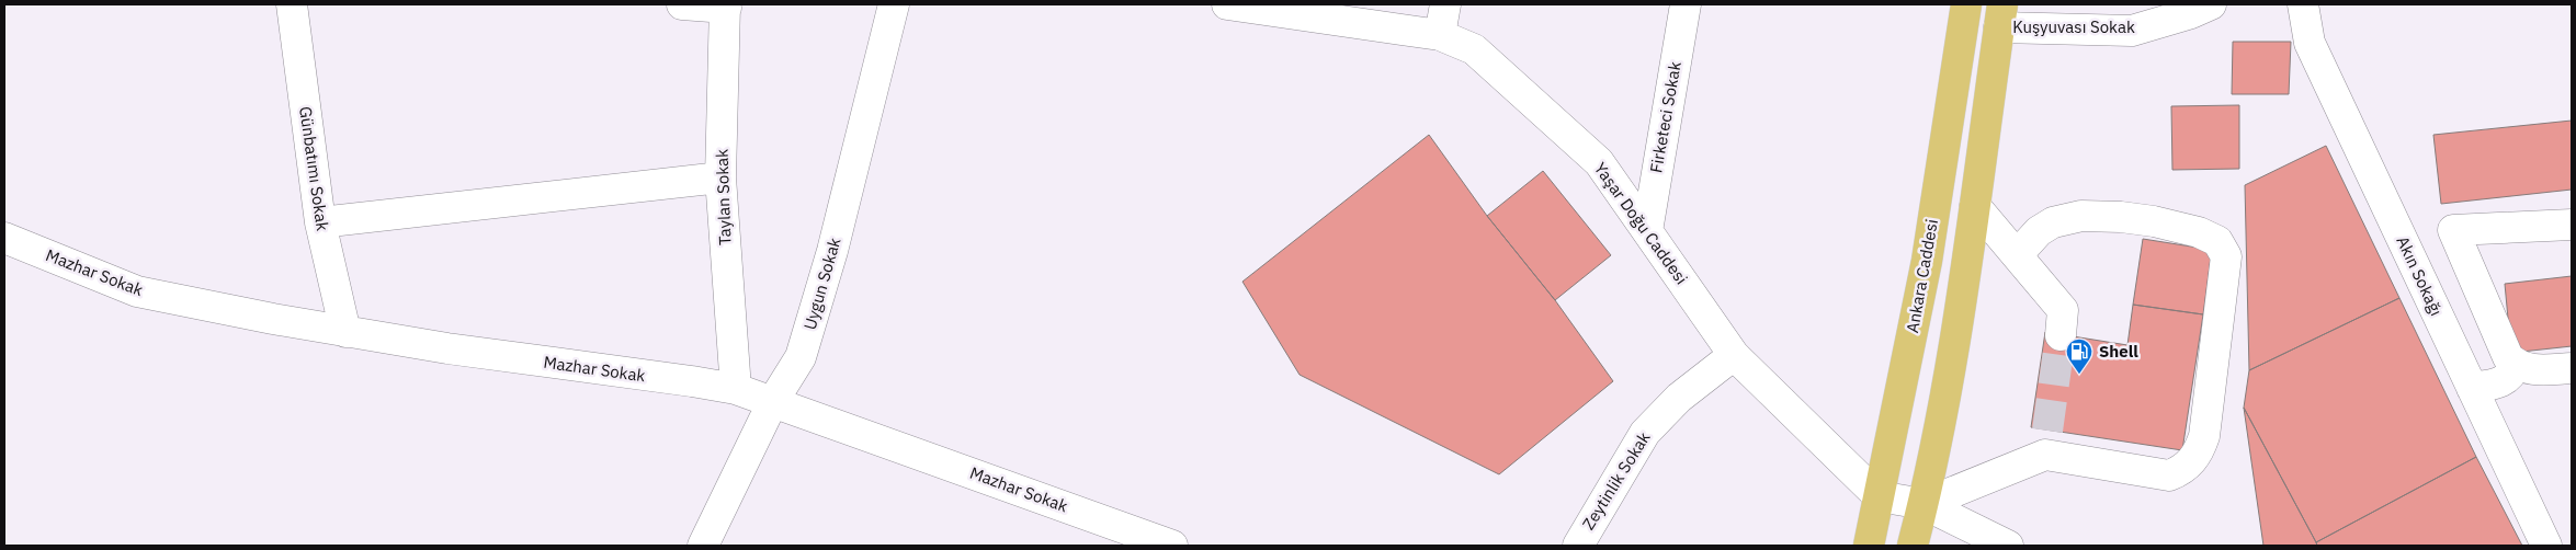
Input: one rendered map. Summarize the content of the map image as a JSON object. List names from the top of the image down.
{
  "streets": {
    "main road": ["Ankara Caddesi"],
    "street": [
      "Kuşyuvası Sokak",
      "Firketeci Sokak",
      "Günbatımı Sokak",
      "Taylan Sokak",
      "Yaşar Doğu Caddesi",
      "Mazhar Sokak",
      "Akın Sokağı",
      "Uygun Sokak",
      "Zeytinlik Sokak"
    ]
  },
  "crossings": [
    ["Firketeci Sokak", "Yaşar Doğu Caddesi"],
    ["Günbatımı Sokak", "Mazhar Sokak"],
    ["Taylan Sokak", "Mazhar Sokak"],
    ["Yaşar Doğu Caddesi", "Ankara Caddesi"],
    ["Yaşar Doğu Caddesi", "Zeytinlik Sokak"],
    ["Mazhar Sokak", "Uygun Sokak"]
  ],
  "places": {
    "fuel station": ["Shell"]
  }
}
